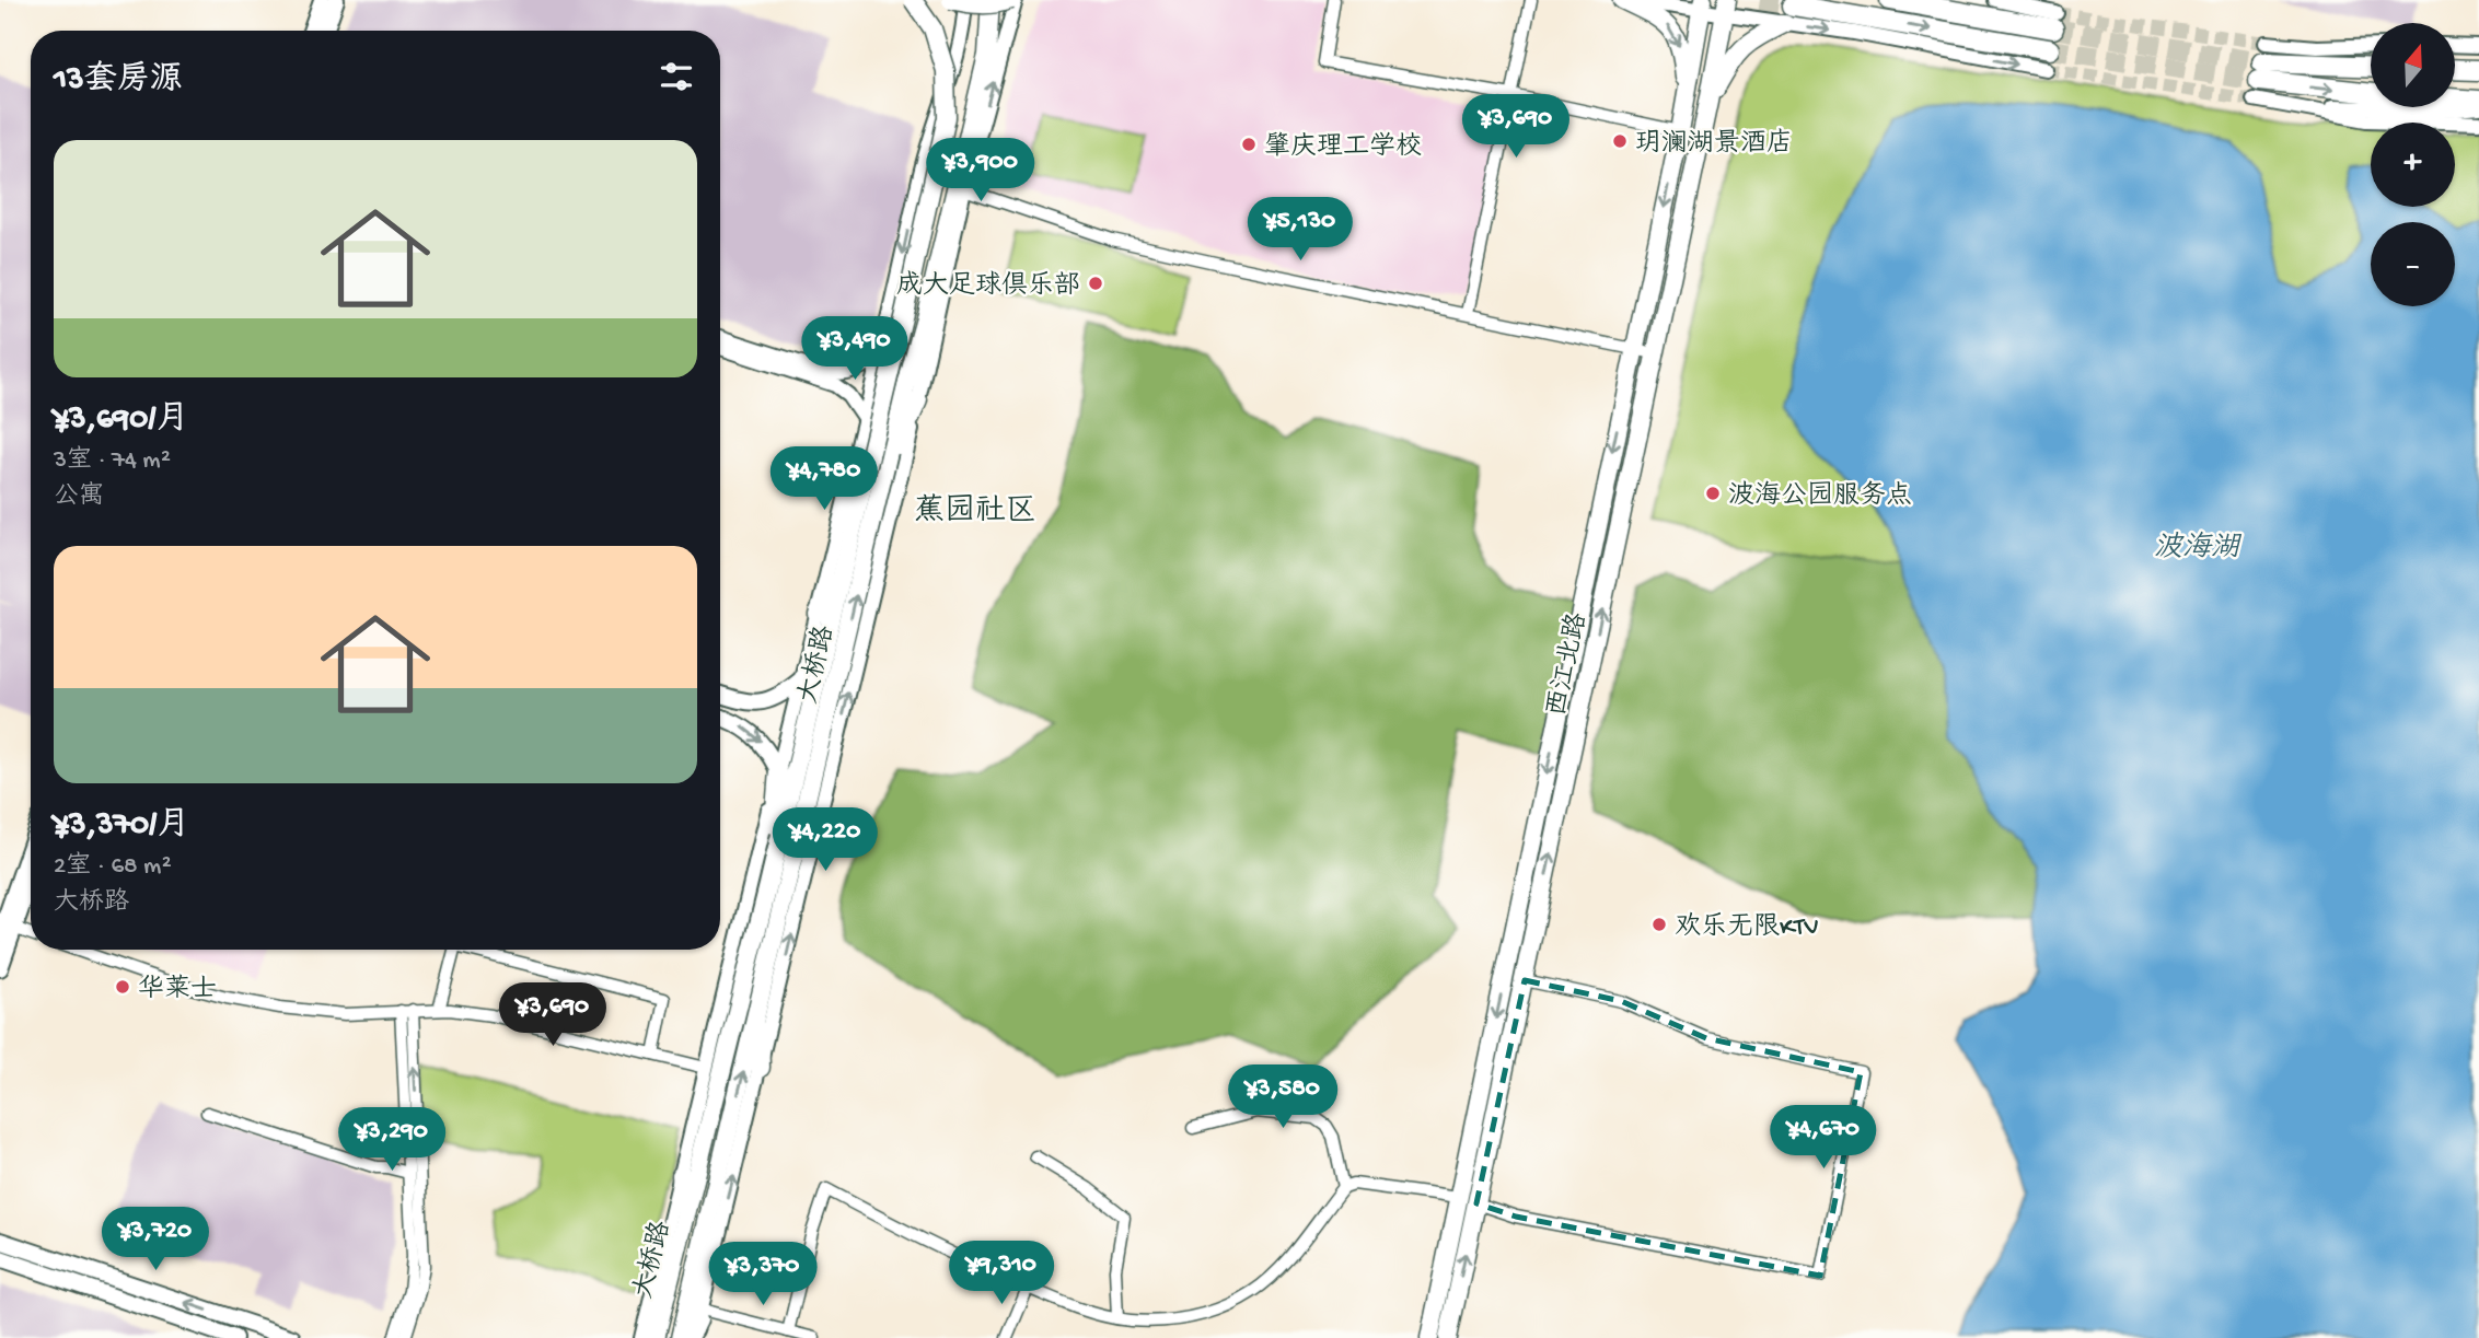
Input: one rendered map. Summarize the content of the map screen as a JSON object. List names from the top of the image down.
{
  "streets": {
    "main road": ["大桥路", "西江北路"]
  },
  "districts": ["蕉园社区"],
  "water": ["波海湖"],
  "places": [
    "玥澜湖景酒店",
    "肇庆理工学校",
    "成大足球俱乐部",
    "波海公园服务点",
    "欢乐无限KTV",
    "华莱士"
  ],
  "north": "top",
  "page": {
    "map_buttons": ["+", "−"],
    "heading": "13套房源",
    "price": [
      "¥3,690",
      "¥3,900",
      "¥5,130",
      "¥3,490",
      "¥4,780",
      "¥4,220",
      "¥3,690",
      "¥3,580",
      "¥4,670",
      "¥3,290",
      "¥3,720",
      "¥9,310",
      "¥3,370"
    ],
    "list": [
      {
        "name": "¥3,690/月",
        "note": "3室 · 74 m² · 公寓"
      },
      {
        "name": "¥3,370/月",
        "note": "2室 · 68 m² · 大桥路"
      }
    ]
  }
}
